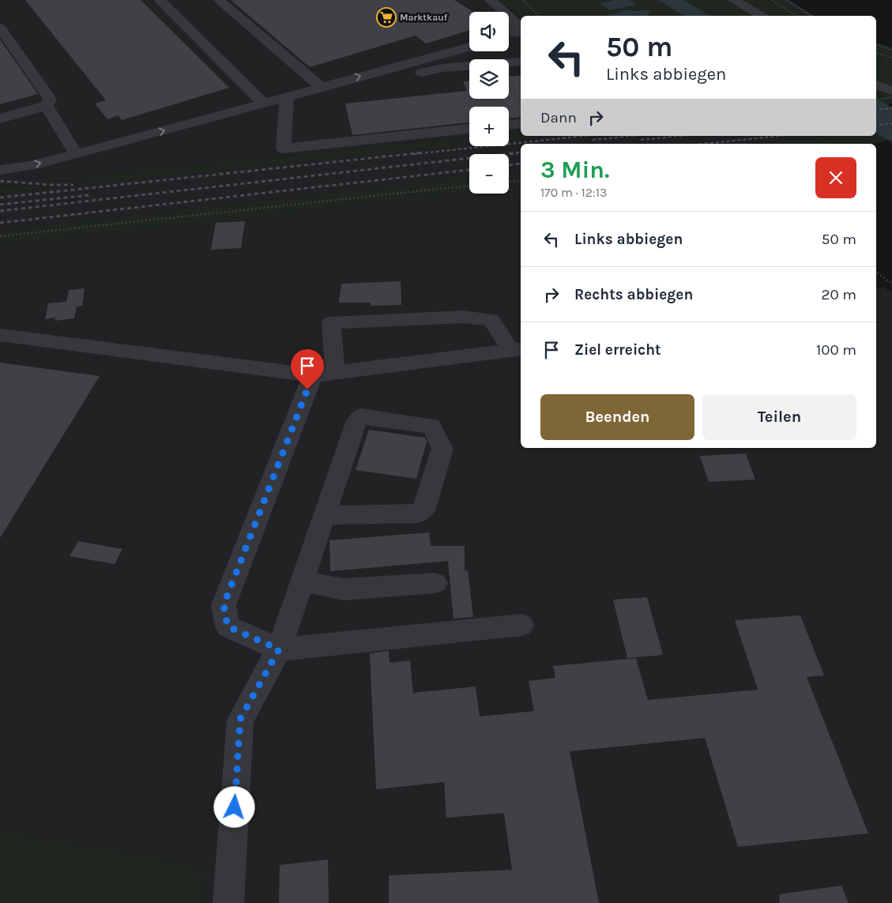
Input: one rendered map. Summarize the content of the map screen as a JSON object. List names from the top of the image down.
{
  "places": {
    "supermarket": ["Marktkauf"]
  },
  "page": {
    "map_buttons": ["+", "−"],
    "turn": ["50 m", "Links abbiegen"],
    "then": "Dann",
    "heading": ["3 Min.", "170 m · 12:13"],
    "list": [
      {
        "name": "Links abbiegen",
        "value": "50 m"
      },
      {
        "name": "Rechts abbiegen",
        "value": "20 m"
      },
      {
        "name": "Ziel erreicht",
        "value": "100 m"
      }
    ],
    "buttons": ["Beenden", "Teilen"]
  }
}
